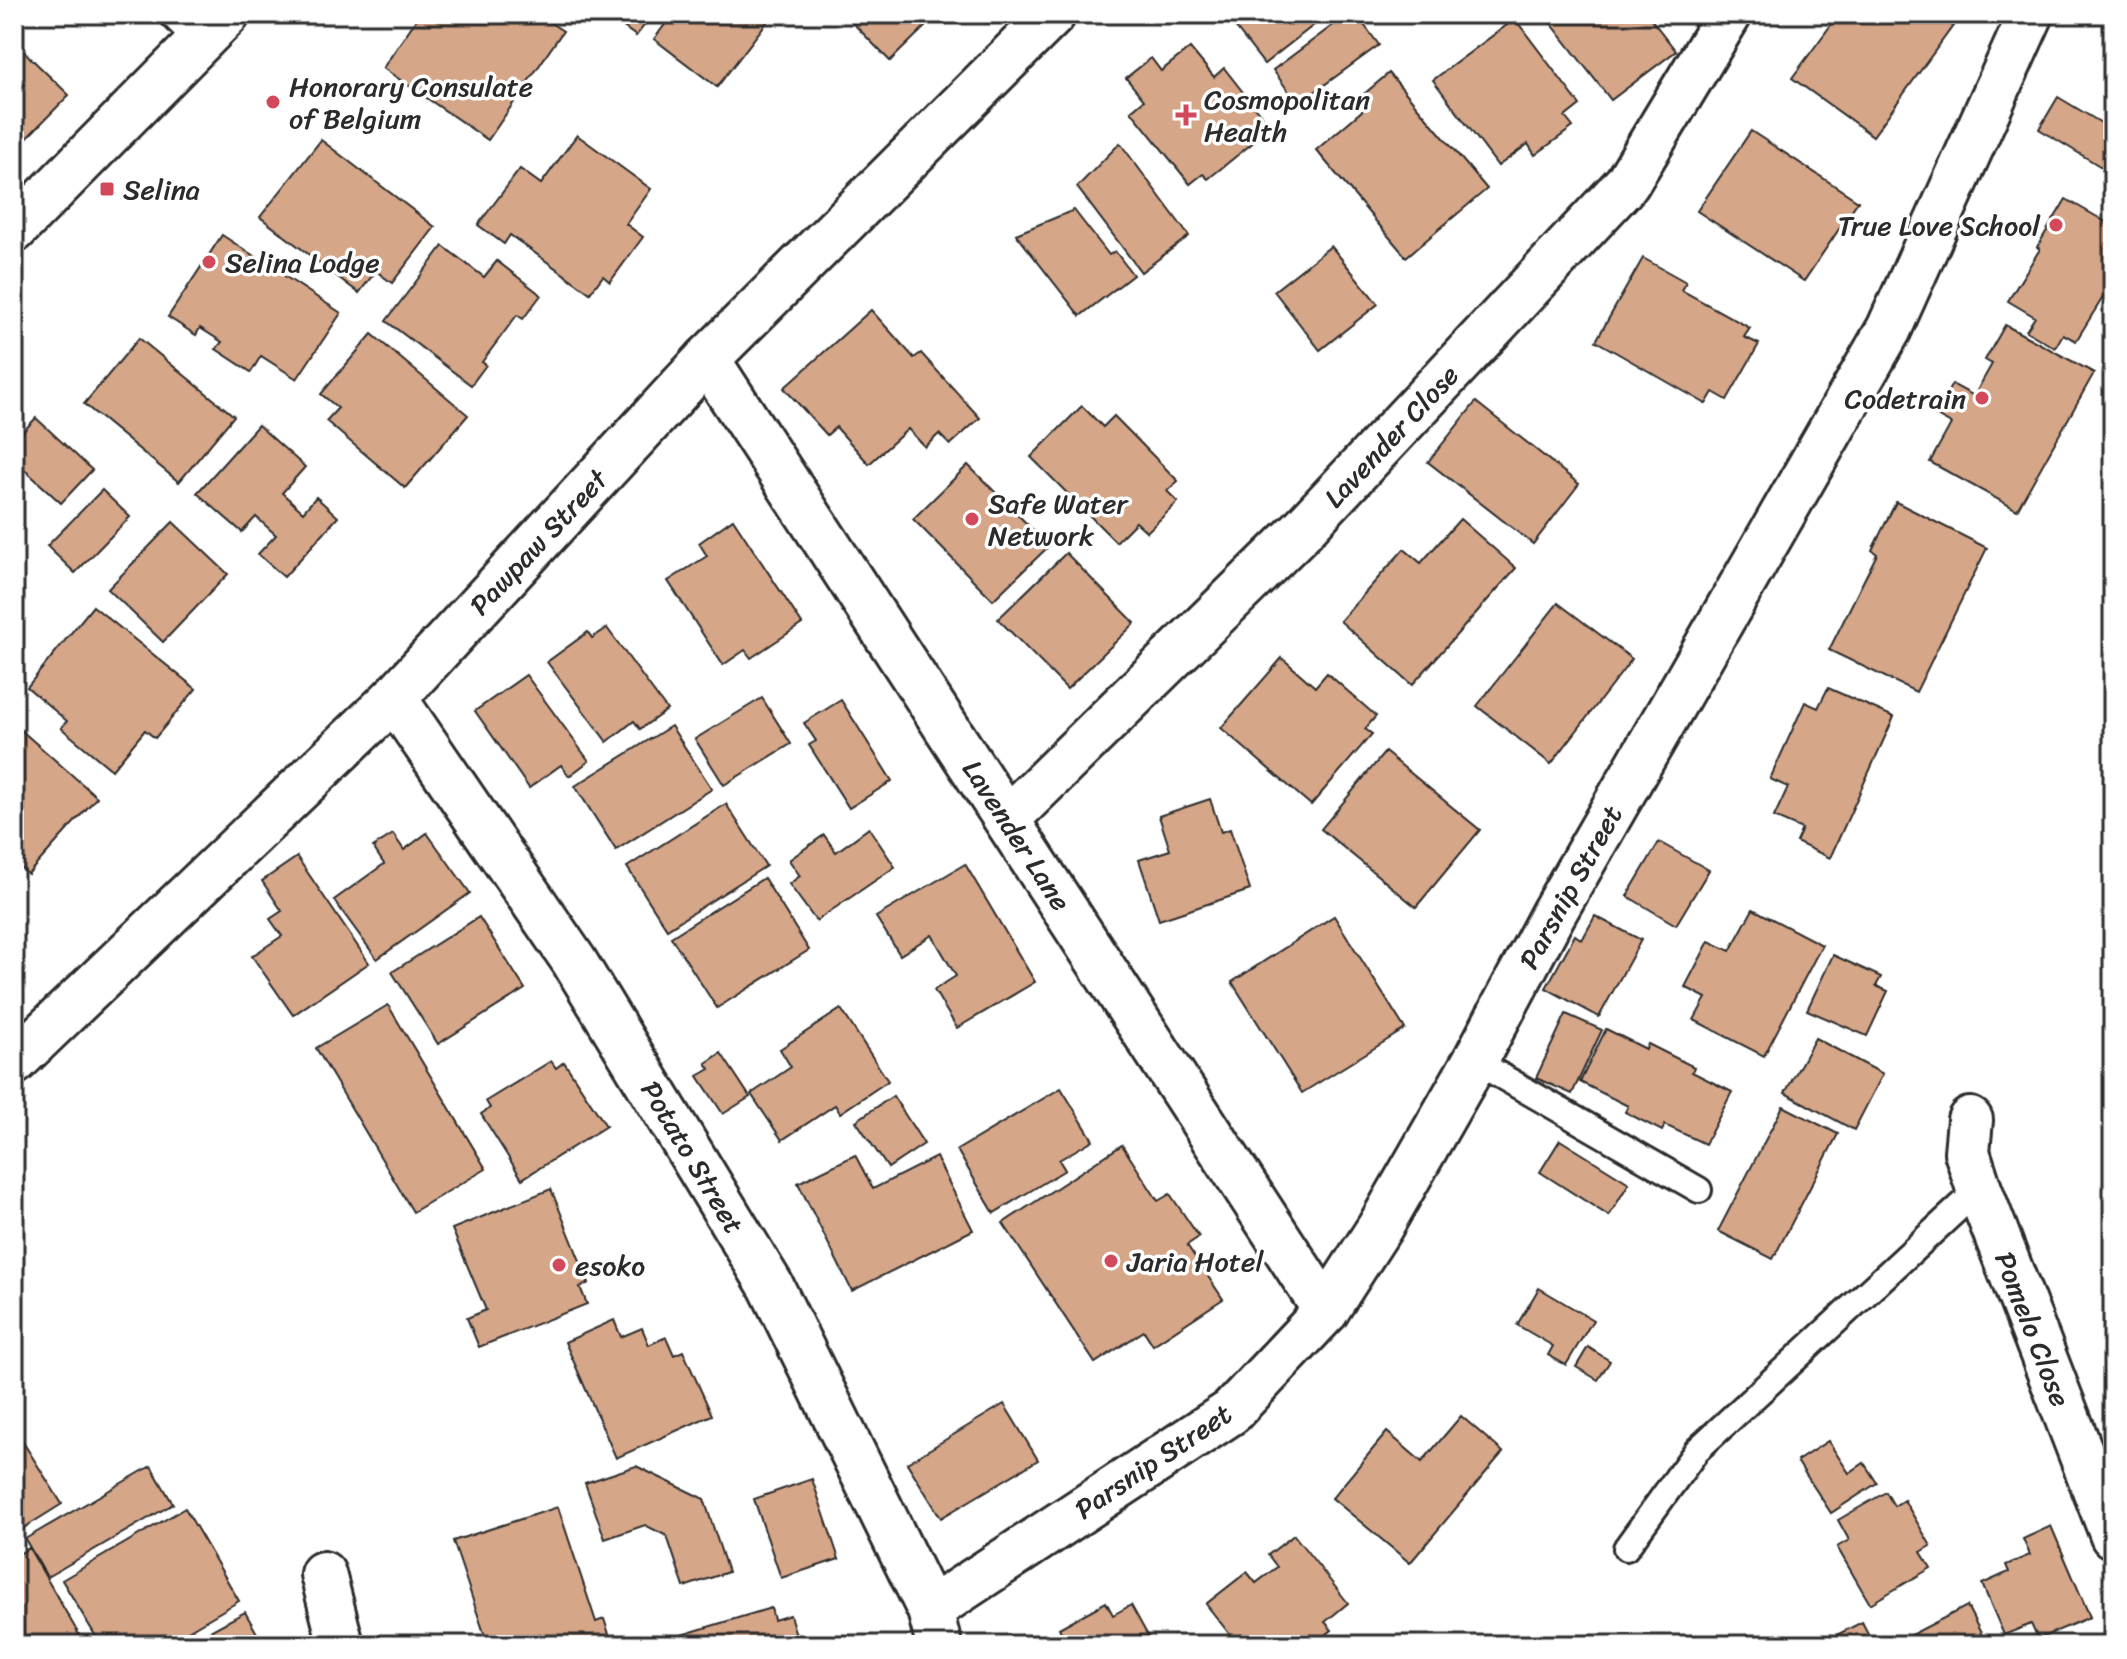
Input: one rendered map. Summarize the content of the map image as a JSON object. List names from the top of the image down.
{
  "streets": {
    "street": [
      "Lavender Close",
      "Pawpaw Street",
      "Lavender Lane",
      "Parsnip Street",
      "Potato Street",
      "Pomelo Close"
    ]
  },
  "crossings": [
    ["Lavender Close", "Lavender Lane"],
    ["Pawpaw Street", "Lavender Lane"],
    ["Pawpaw Street", "Potato Street"],
    ["Lavender Lane", "Parsnip Street"],
    ["Parsnip Street", "Potato Street"]
  ],
  "places": {
    "other": [
      "Honorary Consulate of Belgium",
      "True Love School",
      "Selina Lodge",
      "Codetrain",
      "Safe Water Network",
      "Jaria Hotel",
      "esoko"
    ],
    "health": ["Cosmopolitan Health"],
    "transit": ["Selina"]
  }
}
